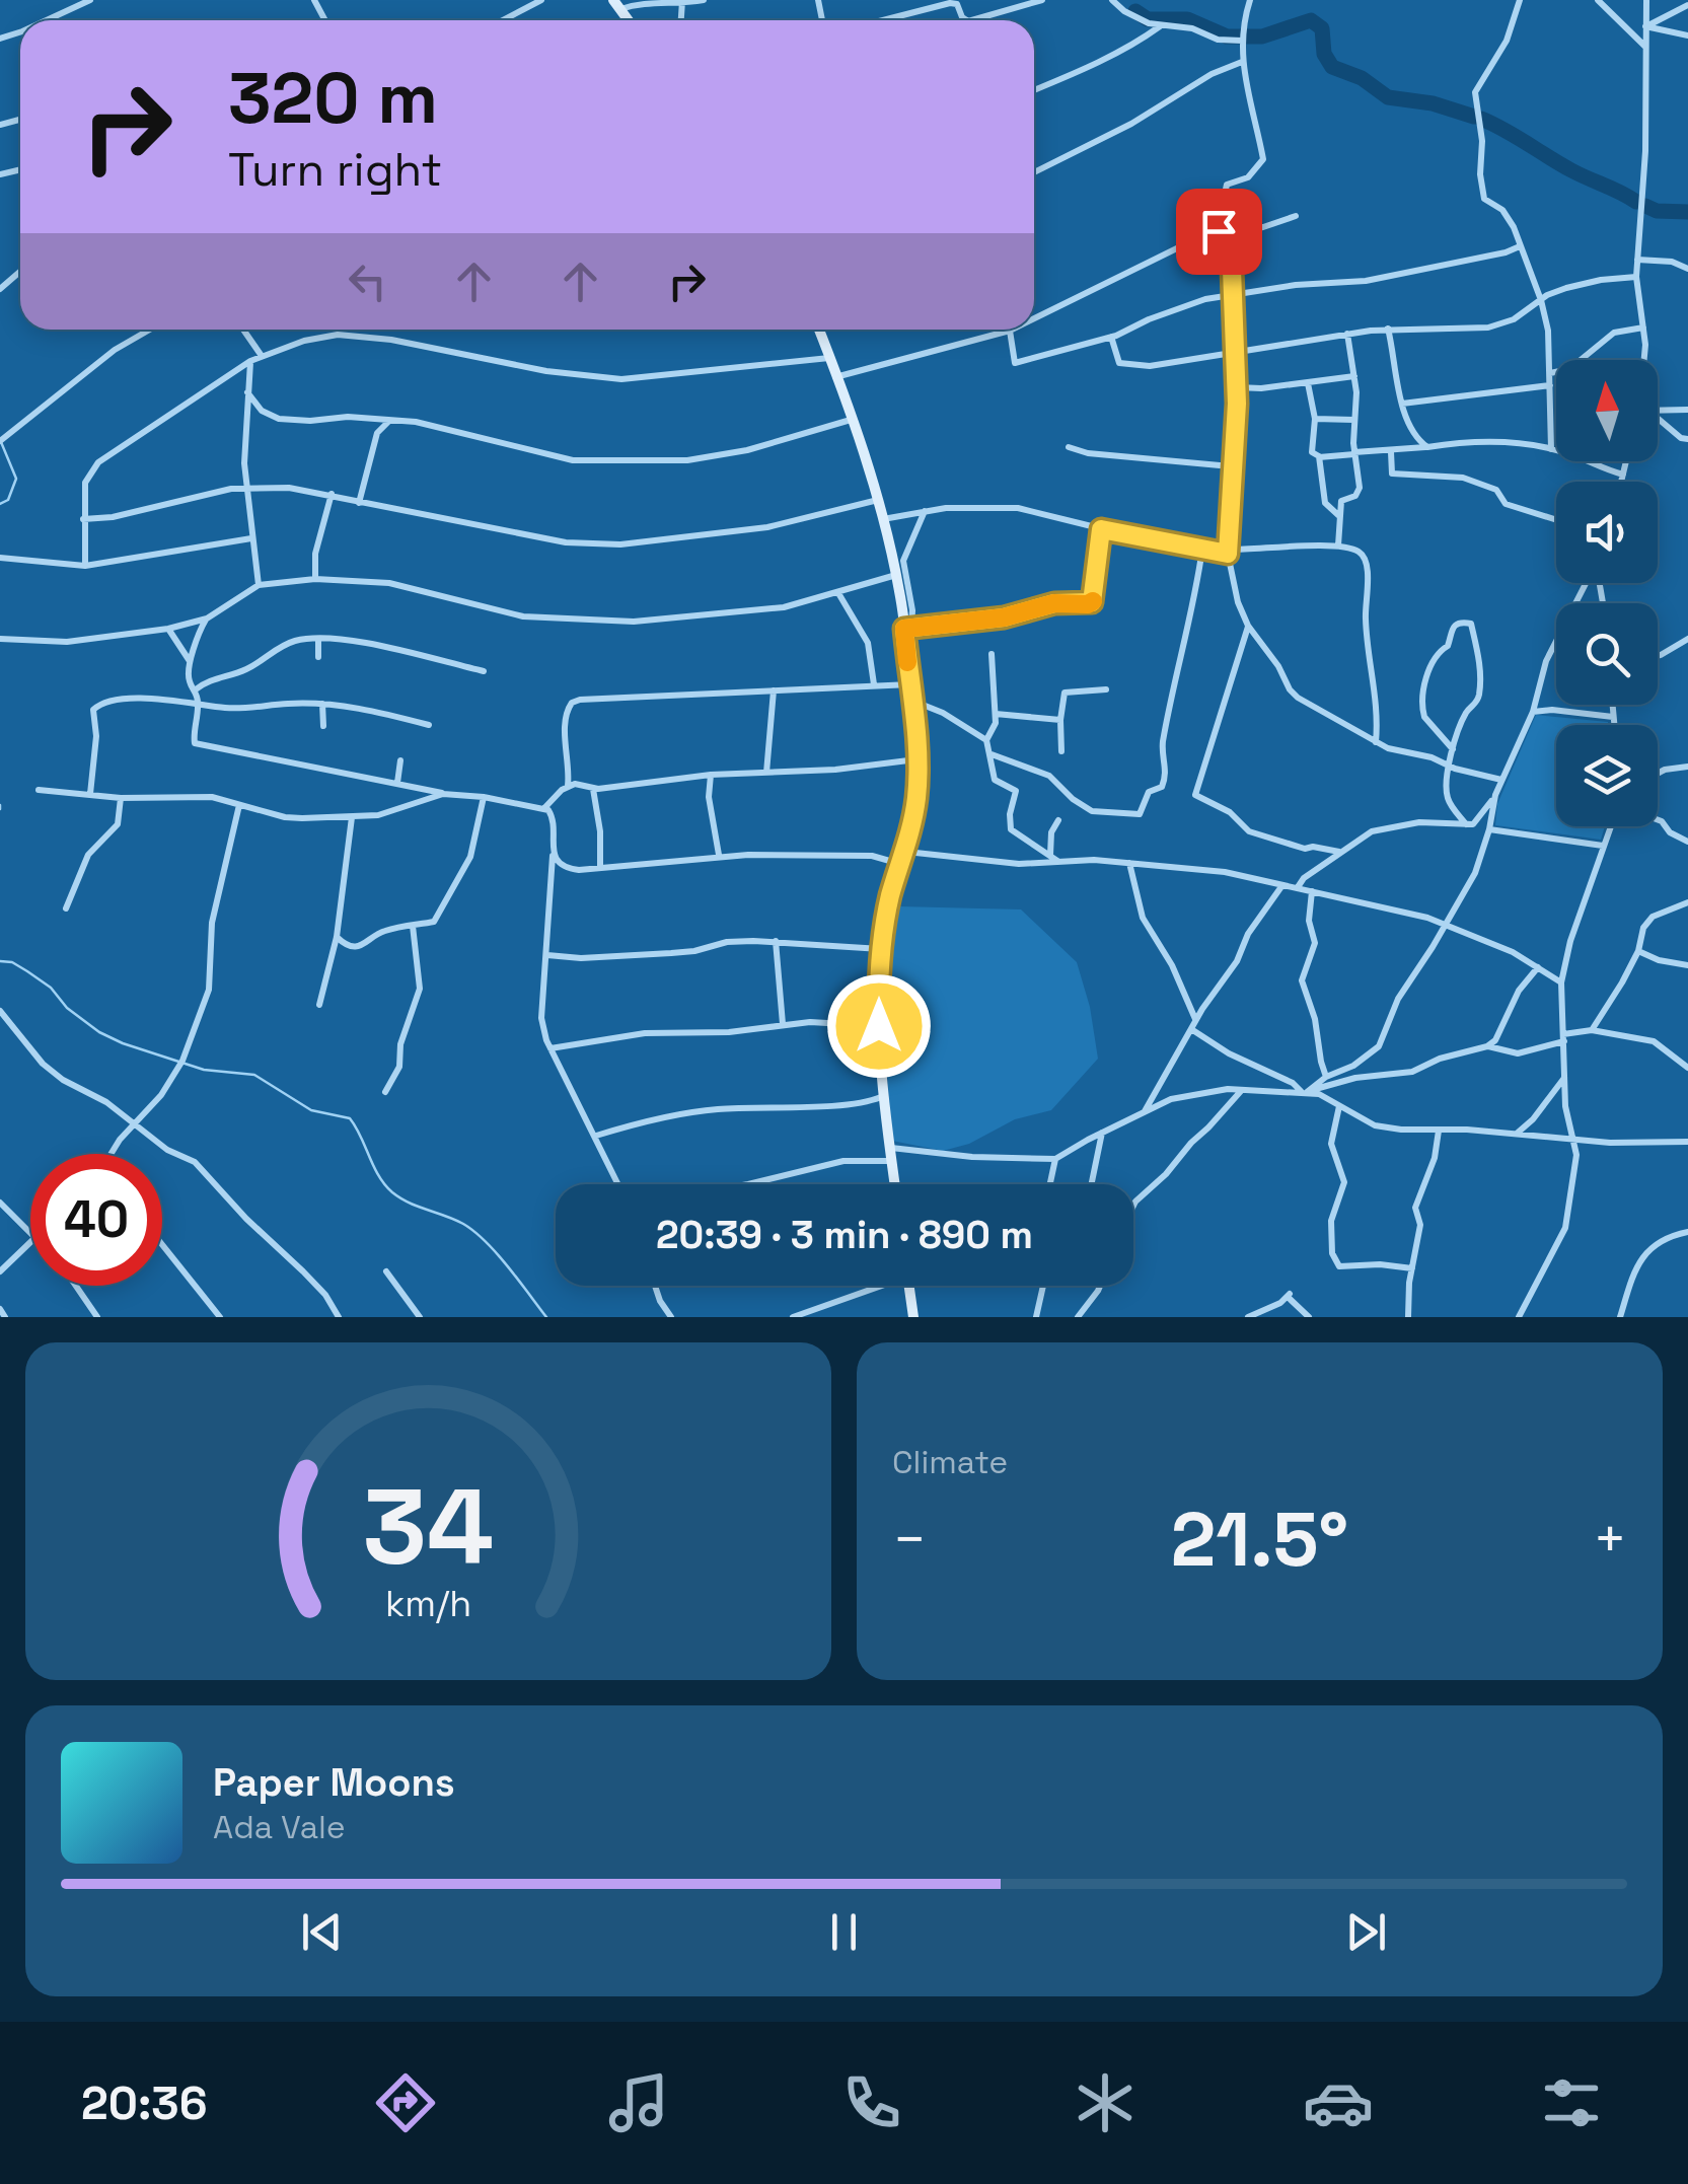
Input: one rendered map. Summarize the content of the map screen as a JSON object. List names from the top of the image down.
{
  "north": "top",
  "page": {
    "turn": ["320 m", "Turn right"],
    "limit": "40",
    "trip": "20:39 · 3 min · 890 m",
    "tile": "Climate",
    "heat": ["−", "21.5°", "+"],
    "song": ["Paper Moons", "Ada Vale"],
    "tabs": "20:36",
    "gauge": ["34", "km/h"]
  }
}
